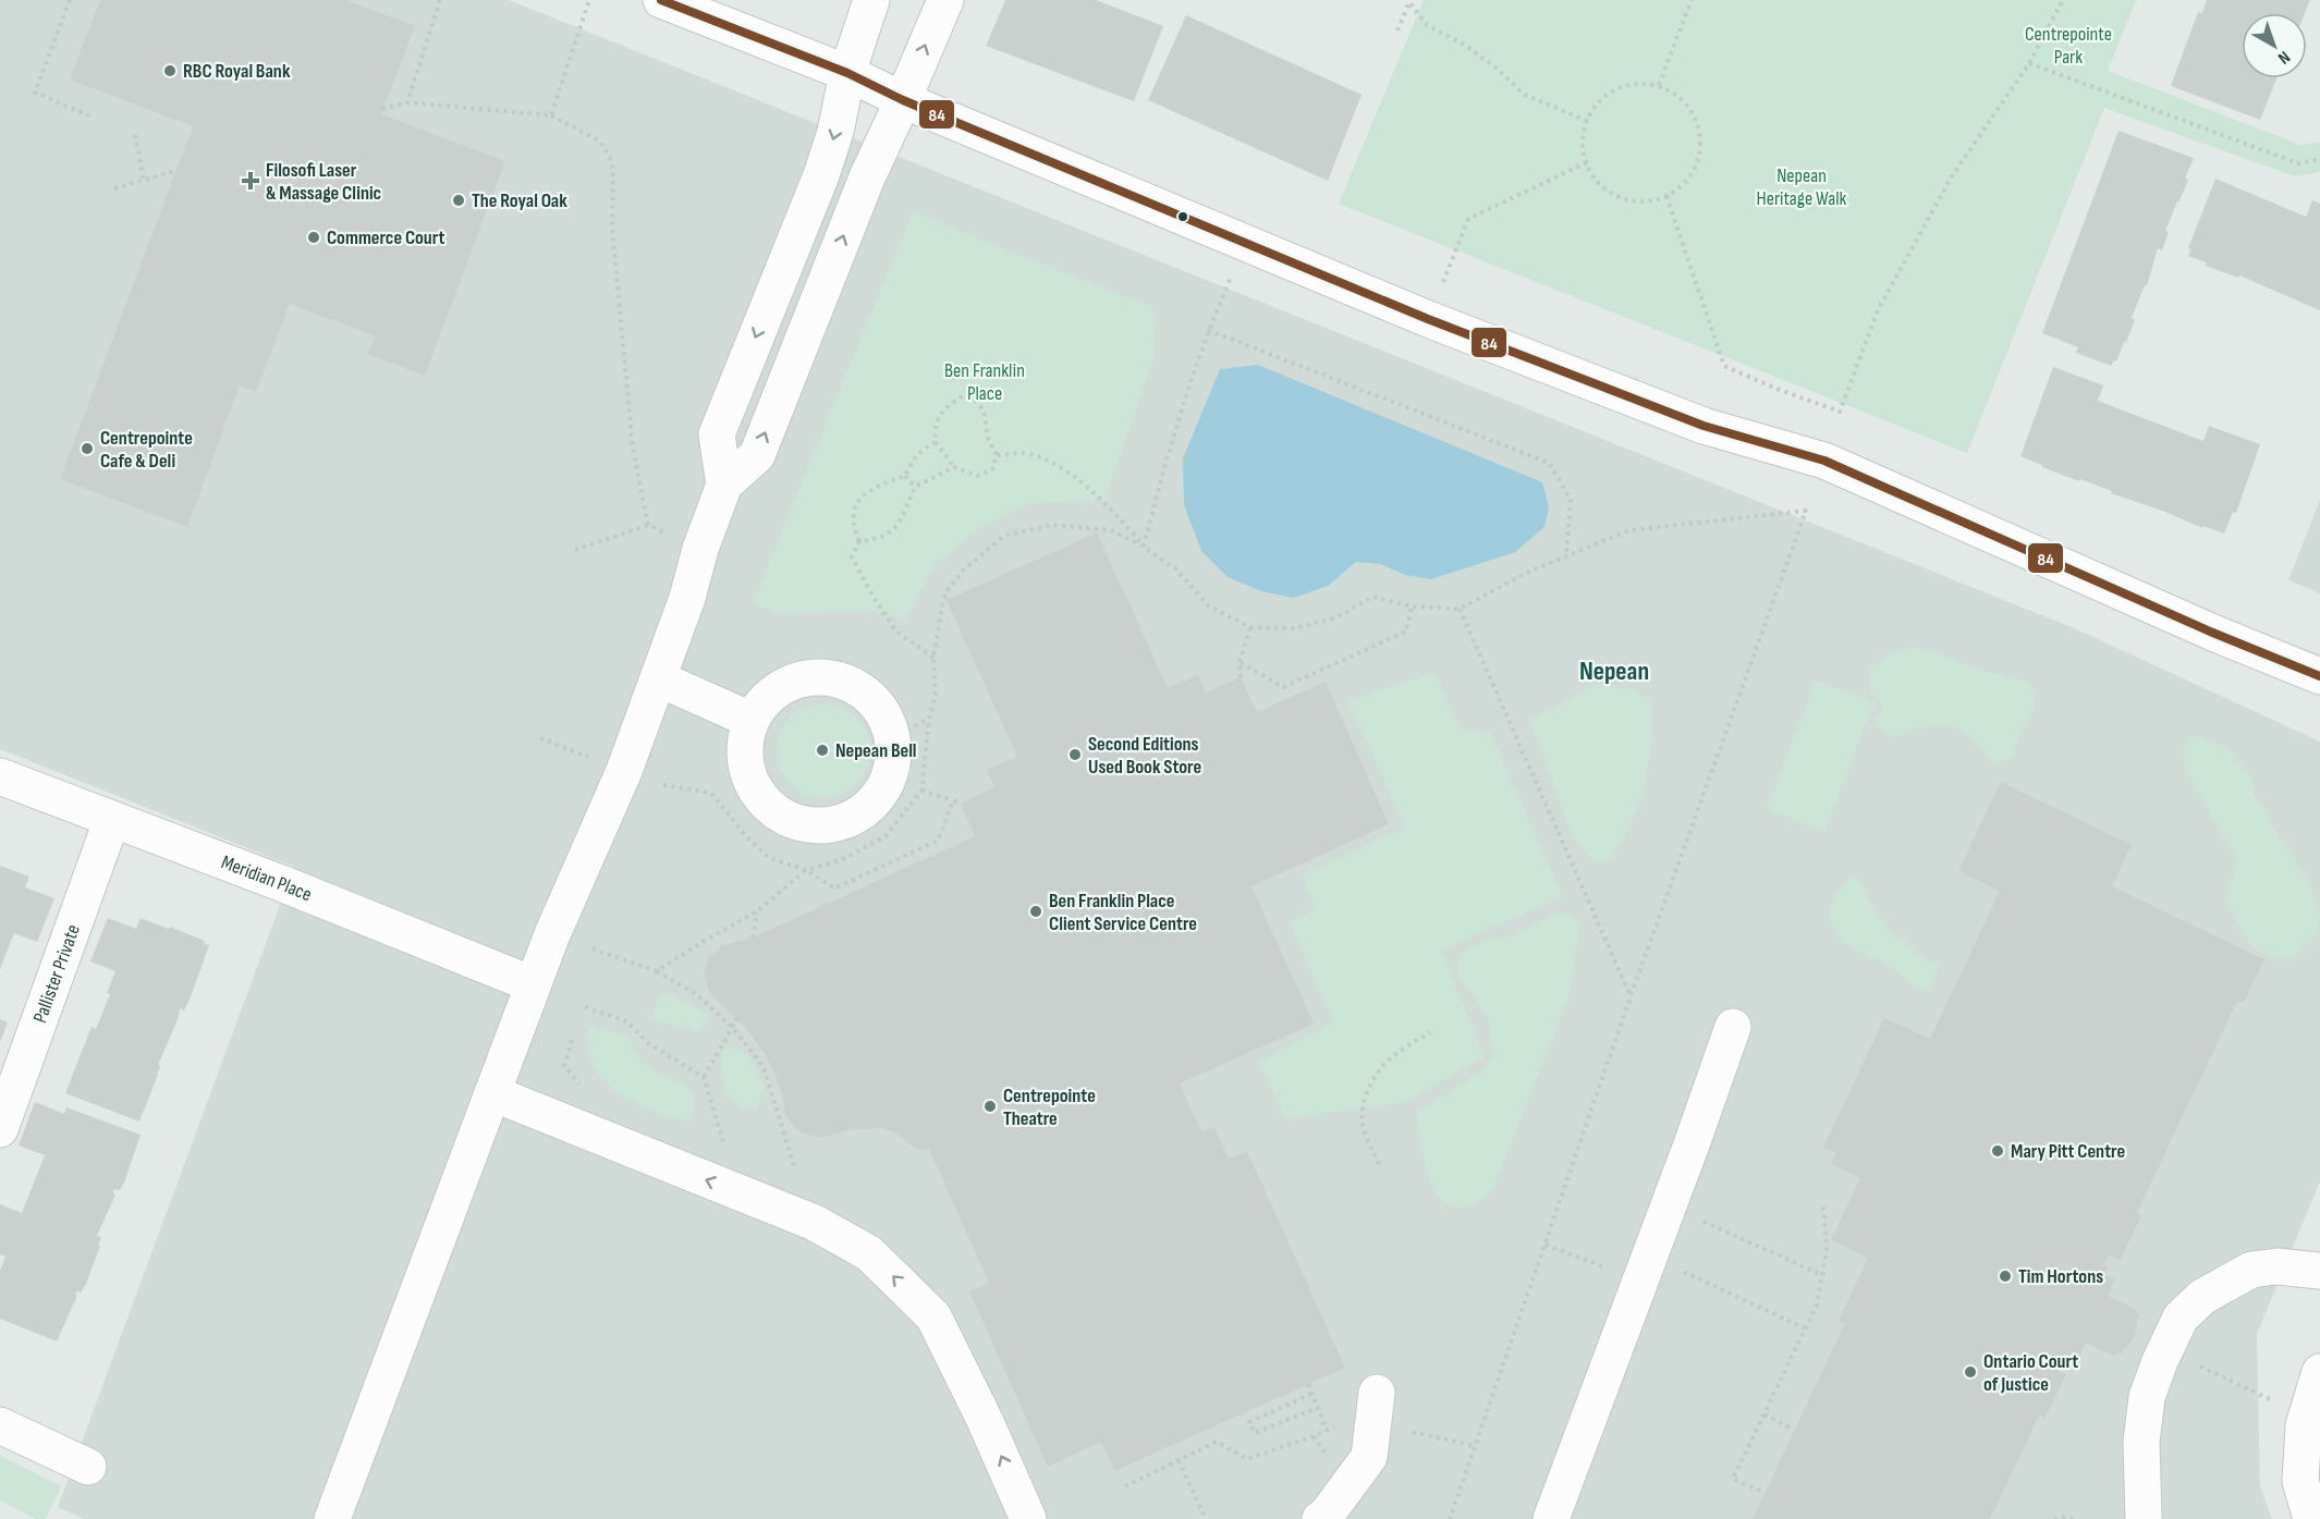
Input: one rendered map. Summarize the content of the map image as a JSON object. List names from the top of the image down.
{
  "streets": {
    "street": ["Meridian Place", "Pallister Private"]
  },
  "crossings": [
    ["Meridian Place", "Pallister Private"]
  ],
  "districts": ["Nepean"],
  "parks": ["Centrepointe Park", "Nepean Heritage Walk", "Ben Franklin Place"],
  "places": {
    "other": [
      "RBC Royal Bank",
      "The Royal Oak",
      "Commerce Court",
      "Centrepointe Cafe & Deli",
      "Nepean Bell",
      "Second Editions Used Book Store",
      "Ben Franklin Place Client Service Centre",
      "Centrepointe Theatre",
      "Mary Pitt Centre",
      "Tim Hortons",
      "Ontario Court of Justice"
    ],
    "health": ["Filosofi Laser & Massage Clinic"]
  },
  "lines": ["transit line 84"],
  "north": "bottom right"
}
